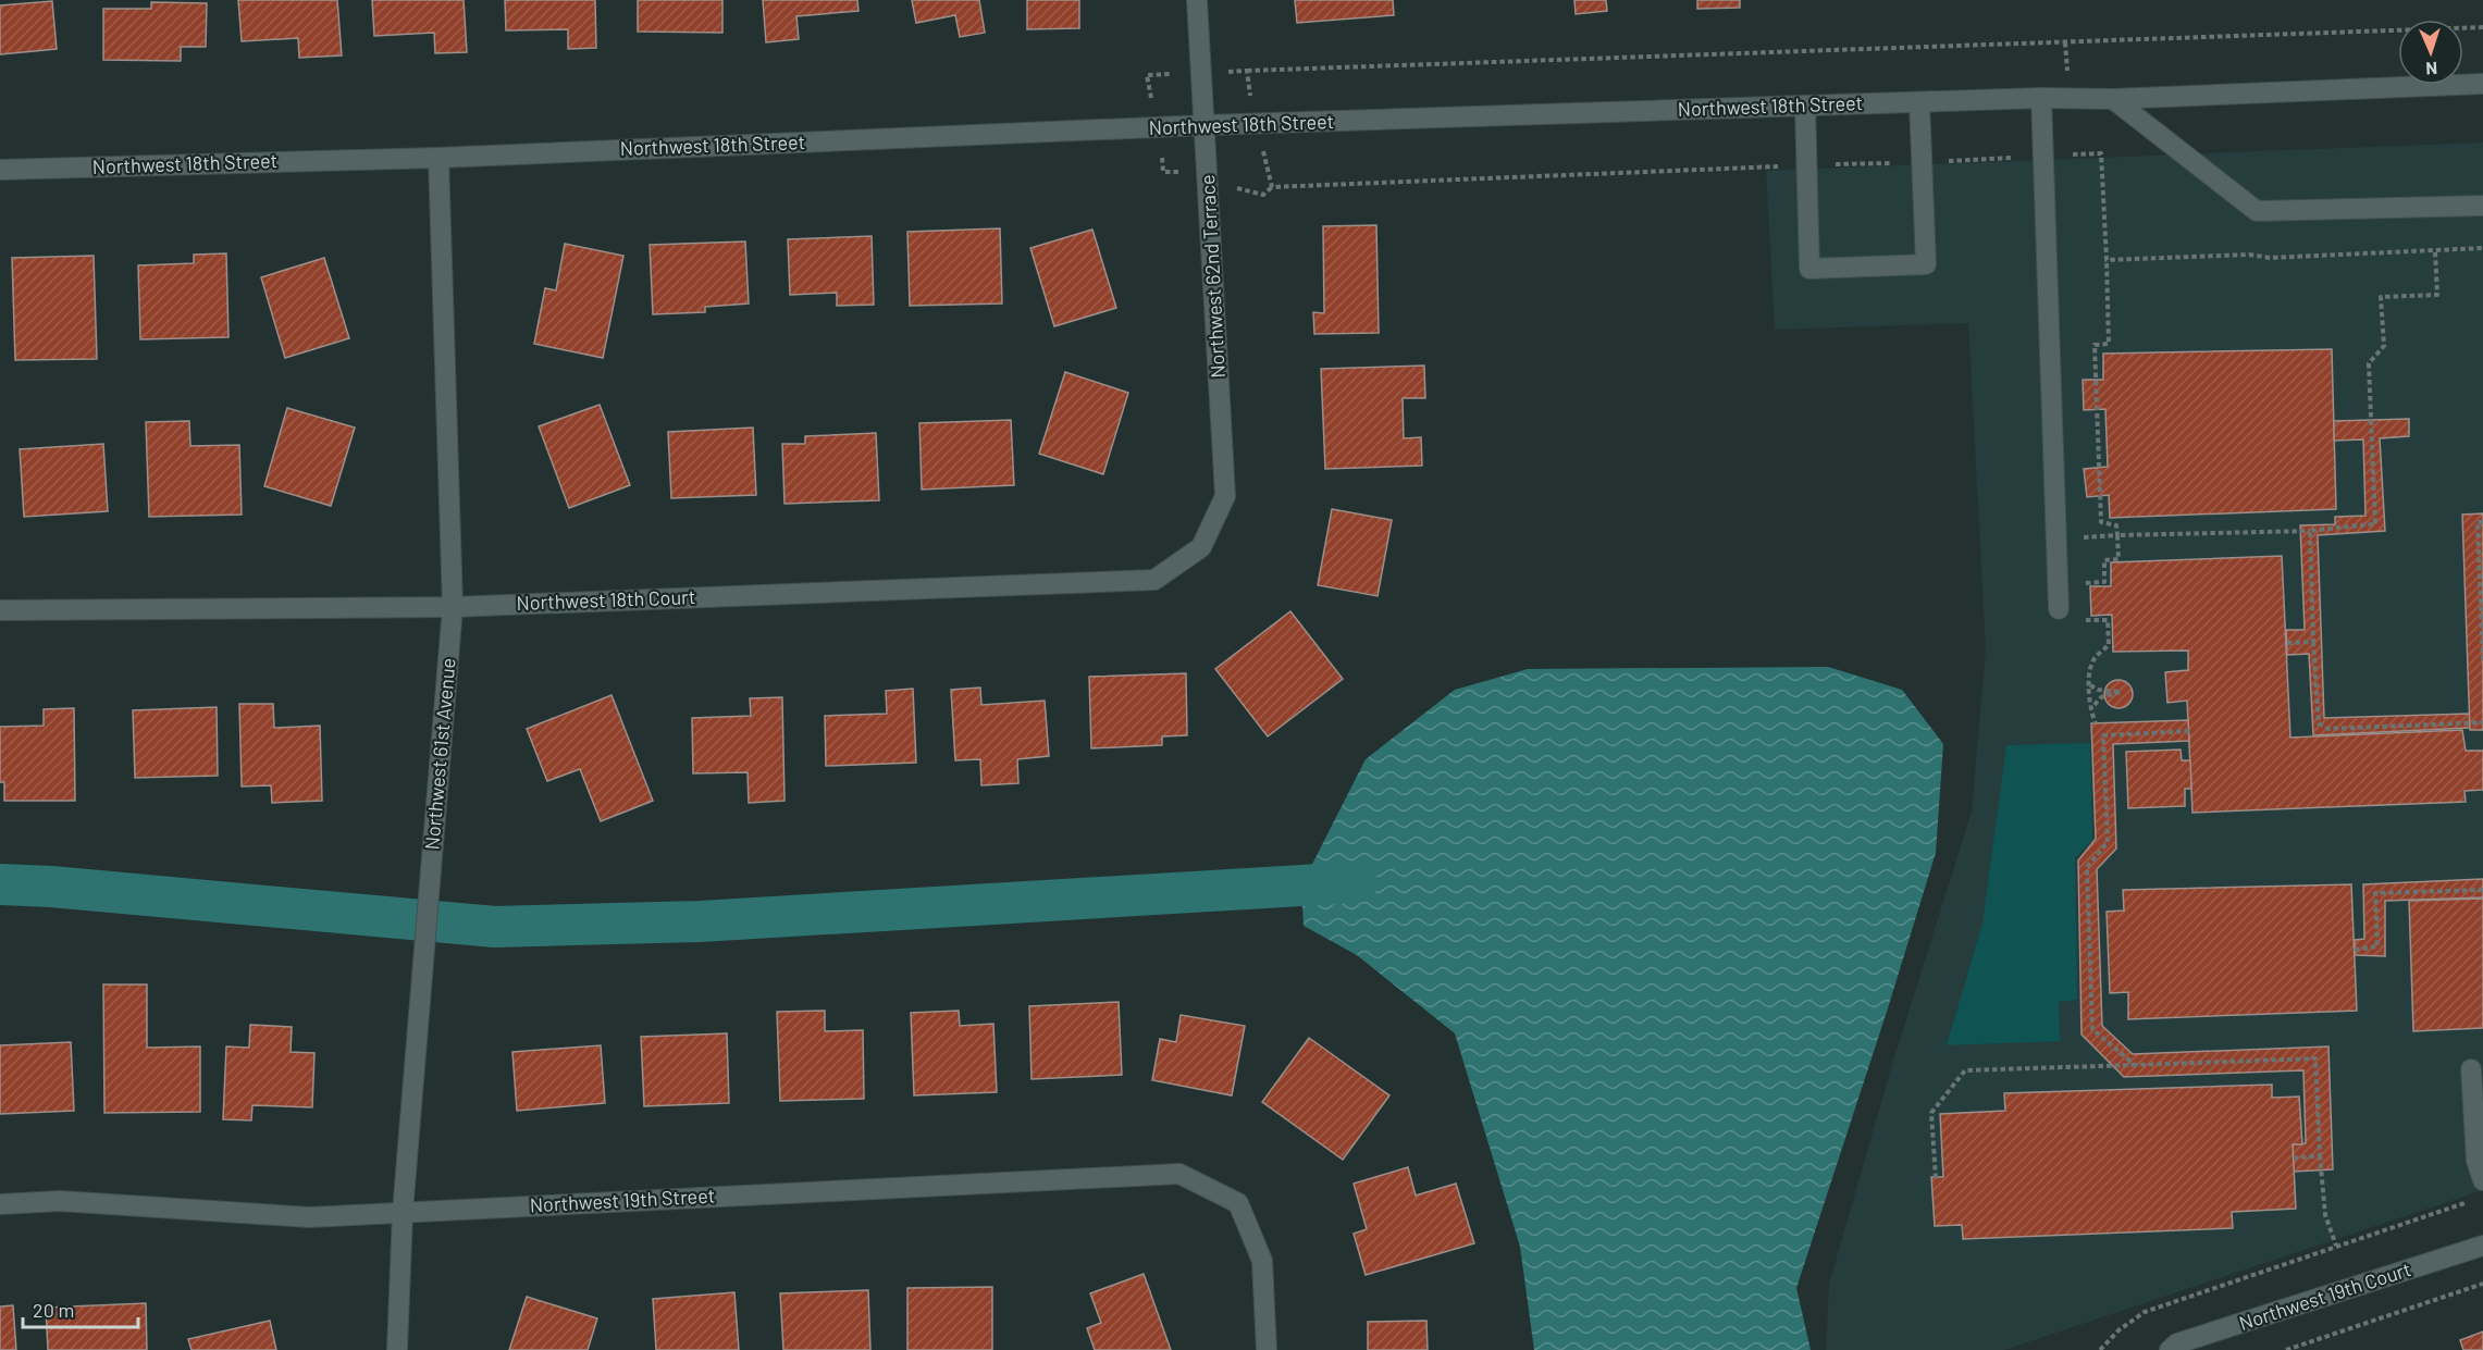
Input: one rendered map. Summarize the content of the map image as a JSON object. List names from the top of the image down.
{
  "streets": {
    "street": [
      "Northwest 18th Street",
      "Northwest 62nd Terrace",
      "Northwest 18th Court",
      "Northwest 61st Avenue",
      "Northwest 19th Street",
      "Northwest 19th Court"
    ]
  },
  "crossings": [
    ["Northwest 18th Street", "Northwest 62nd Terrace"],
    ["Northwest 18th Street", "Northwest 61st Avenue"],
    ["Northwest 62nd Terrace", "Northwest 18th Court"],
    ["Northwest 18th Court", "Northwest 61st Avenue"],
    ["Northwest 61st Avenue", "Northwest 19th Street"]
  ],
  "scale_bar": "20 m",
  "north": "bottom"
}
